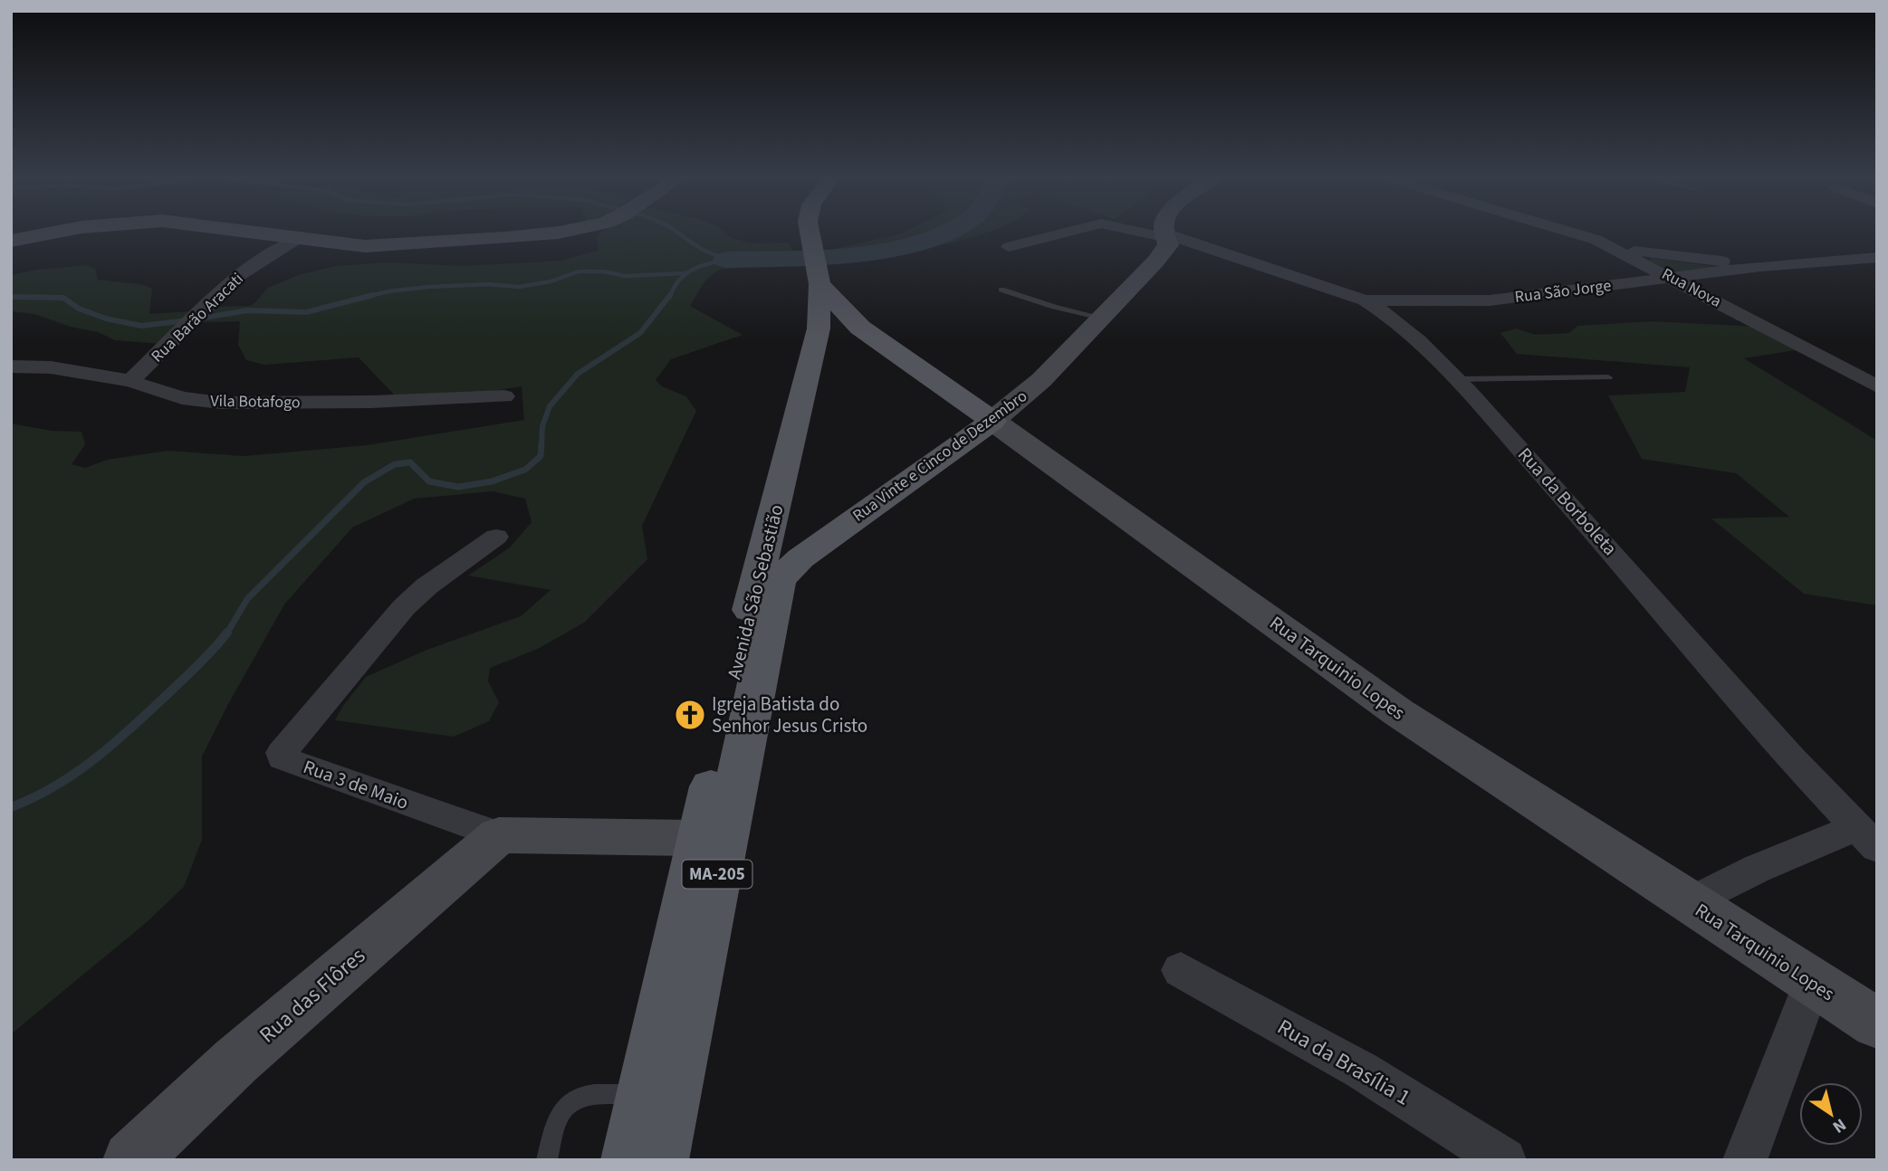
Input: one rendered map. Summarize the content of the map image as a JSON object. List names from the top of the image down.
{
  "streets": {
    "main road": [
      "Rua Vinte e Cinco de Dezembro",
      "Avenida São Sebastião",
      "Rua Tarquinio Lopes",
      "Rua 3 de Maio",
      "MA-205",
      "Rua das Flôres"
    ],
    "street": [
      "Rua Nova",
      "Rua São Jorge",
      "Rua Barão Aracati",
      "Vila Botafogo",
      "Rua da Borboleta",
      "Rua da Brasília 1"
    ]
  },
  "crossings": [
    ["Rua Nova", "Rua São Jorge"],
    ["Rua São Jorge", "Rua da Borboleta"],
    ["Rua Barão Aracati", "Vila Botafogo"],
    ["Rua Vinte e Cinco de Dezembro", "Rua da Borboleta"],
    ["Rua Vinte e Cinco de Dezembro", "Avenida São Sebastião"],
    ["Rua Vinte e Cinco de Dezembro", "Rua Tarquinio Lopes"],
    ["Rua da Borboleta", "Rua Tarquinio Lopes"],
    ["Avenida São Sebastião", "Rua Tarquinio Lopes"],
    ["Avenida São Sebastião", "Rua 3 de Maio"],
    ["Rua 3 de Maio", "Rua das Flôres"]
  ],
  "places": {
    "church": ["Igreja Batista do Senhor Jesus Cristo"]
  },
  "north": "bottom right"
}
